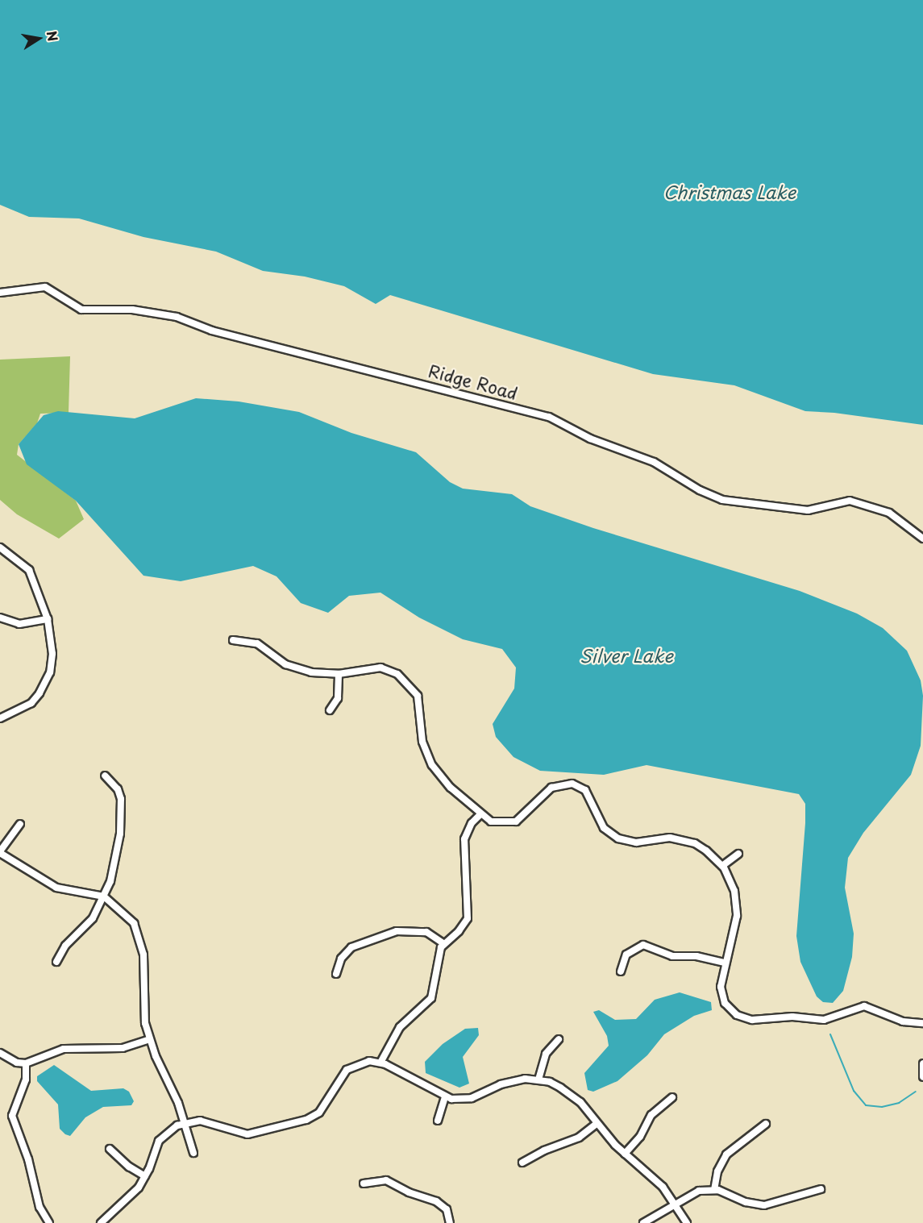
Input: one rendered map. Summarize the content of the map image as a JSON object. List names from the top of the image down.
{
  "streets": {
    "street": ["Ridge Road"]
  },
  "water": ["Christmas Lake", "Silver Lake"],
  "north": "right"
}
